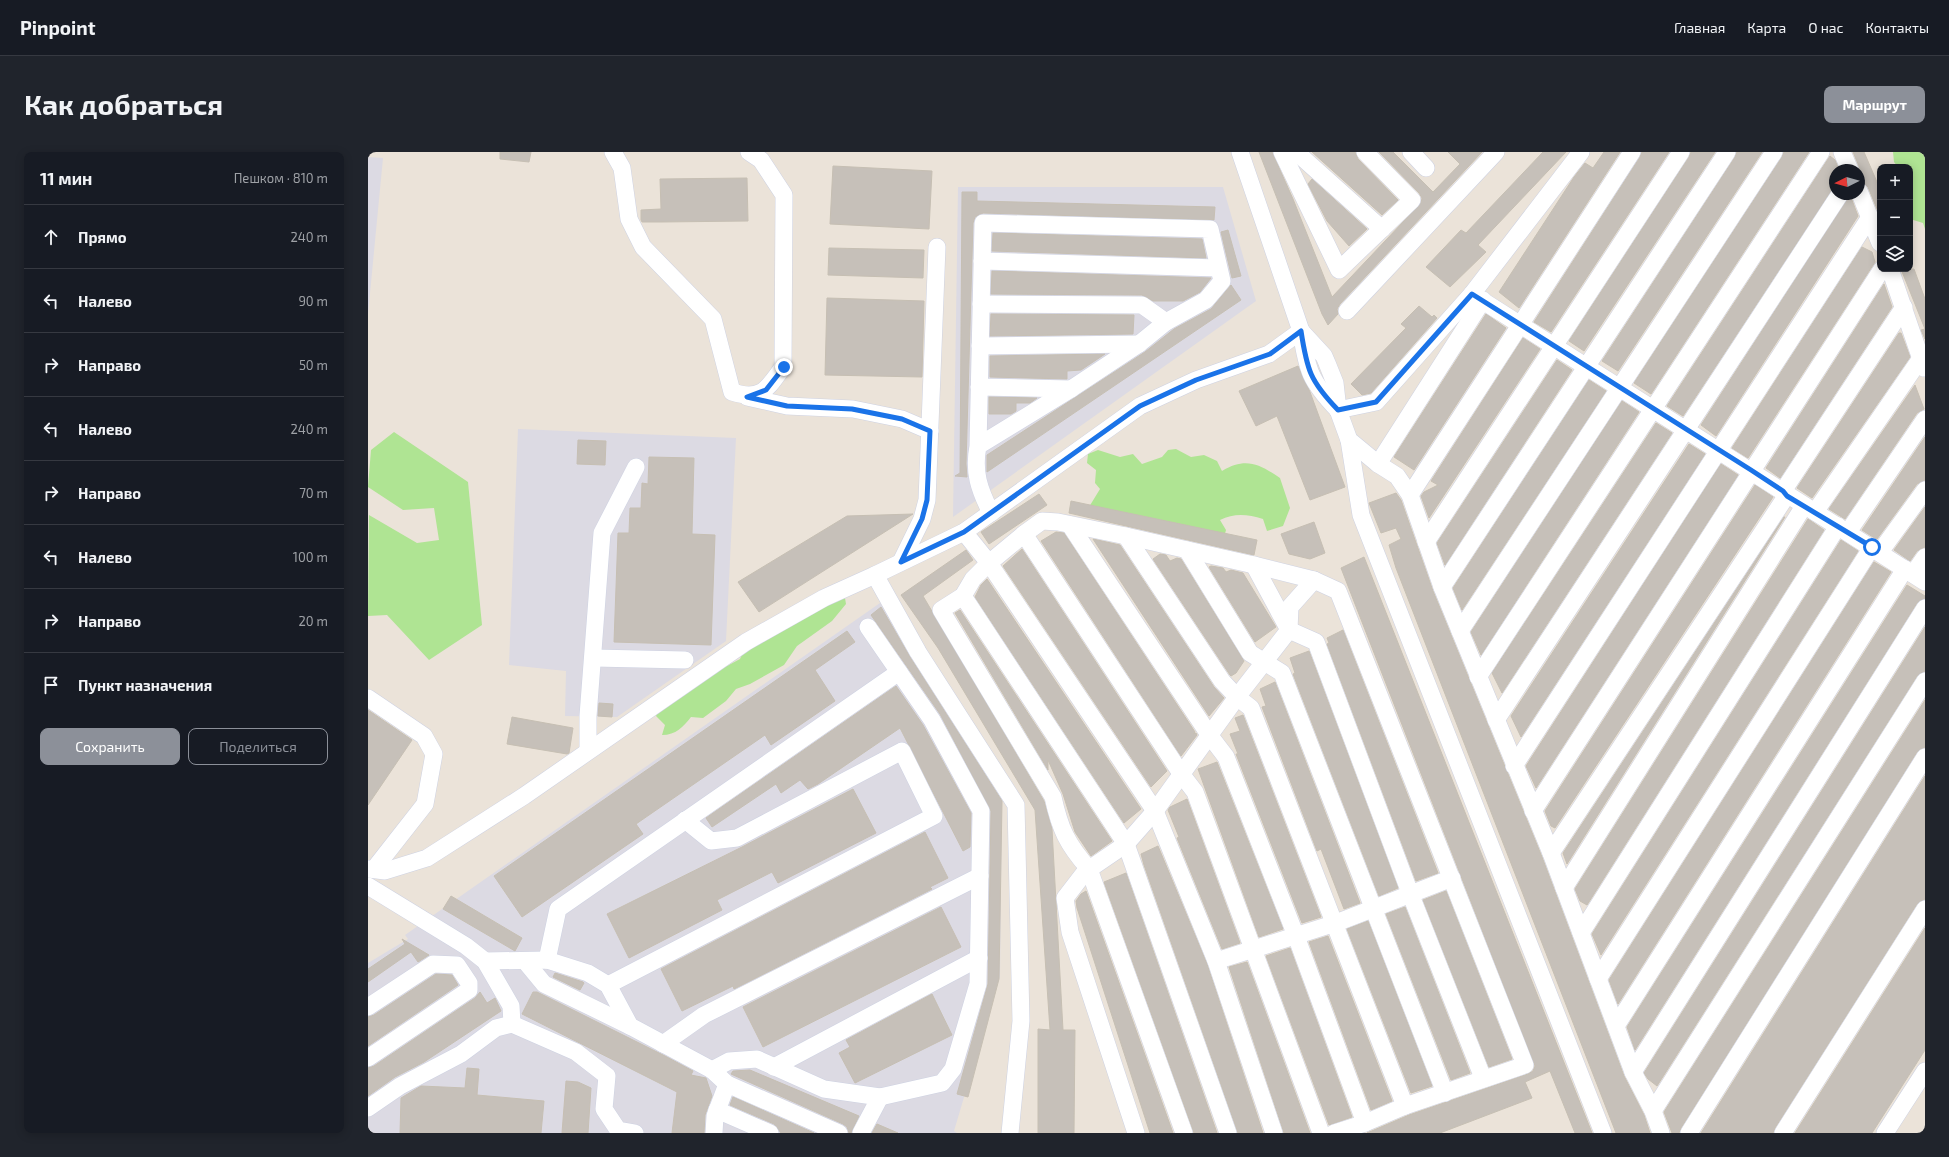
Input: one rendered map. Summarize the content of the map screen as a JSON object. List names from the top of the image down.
{
  "north": "left",
  "page": {
    "header": "Pinpoint",
    "nav": [
      "Главная",
      "Карта",
      "О нас",
      "Контакты"
    ],
    "buttons": [
      "Маршрут",
      ["Сохранить", "Поделиться"]
    ],
    "title": "Как добраться",
    "heading": ["11 мин", "Пешком · 810 m"],
    "map_buttons": ["+", "−"],
    "list": [
      ["Прямо", "240 m"],
      ["Налево", "90 m"],
      ["Направо", "50 m"],
      ["Налево", "240 m"],
      ["Направо", "70 m"],
      ["Налево", "100 m"],
      ["Направо", "20 m"],
      "Пункт назначения"
    ]
  }
}
